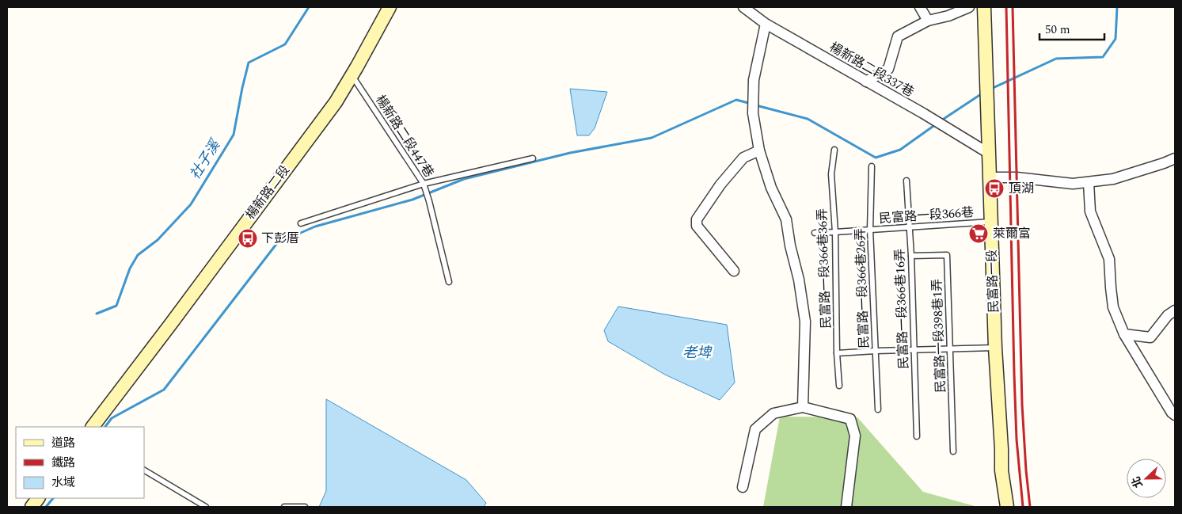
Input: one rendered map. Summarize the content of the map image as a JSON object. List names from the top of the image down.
{
  "streets": {
    "main road": ["楊新路二段", "民富路一段"],
    "street": ["楊新路二段337巷"],
    "lane": [
      "楊新路二段447巷",
      "民富路一段366巷",
      "民富路一段366巷36弄",
      "民富路一段366巷26弄",
      "民富路一段366巷16弄",
      "民富路一段398巷1弄"
    ]
  },
  "crossings": [
    ["楊新路二段337巷", "民富路一段"],
    ["楊新路二段447巷", "楊新路二段"],
    ["民富路一段366巷", "民富路一段366巷36弄"],
    ["民富路一段366巷", "民富路一段"],
    ["民富路一段366巷", "民富路一段366巷26弄"],
    ["民富路一段366巷", "民富路一段366巷16弄"],
    ["民富路一段366巷16弄", "民富路一段398巷1弄"]
  ],
  "water": ["社子溪", "老埤"],
  "places": {
    "bus stop": ["頂湖", "下彭厝"],
    "supermarket": ["萊爾富"]
  },
  "legend": ["道路", "鐵路", "水域"],
  "scale_bar": "50 m",
  "north": "left"
}
